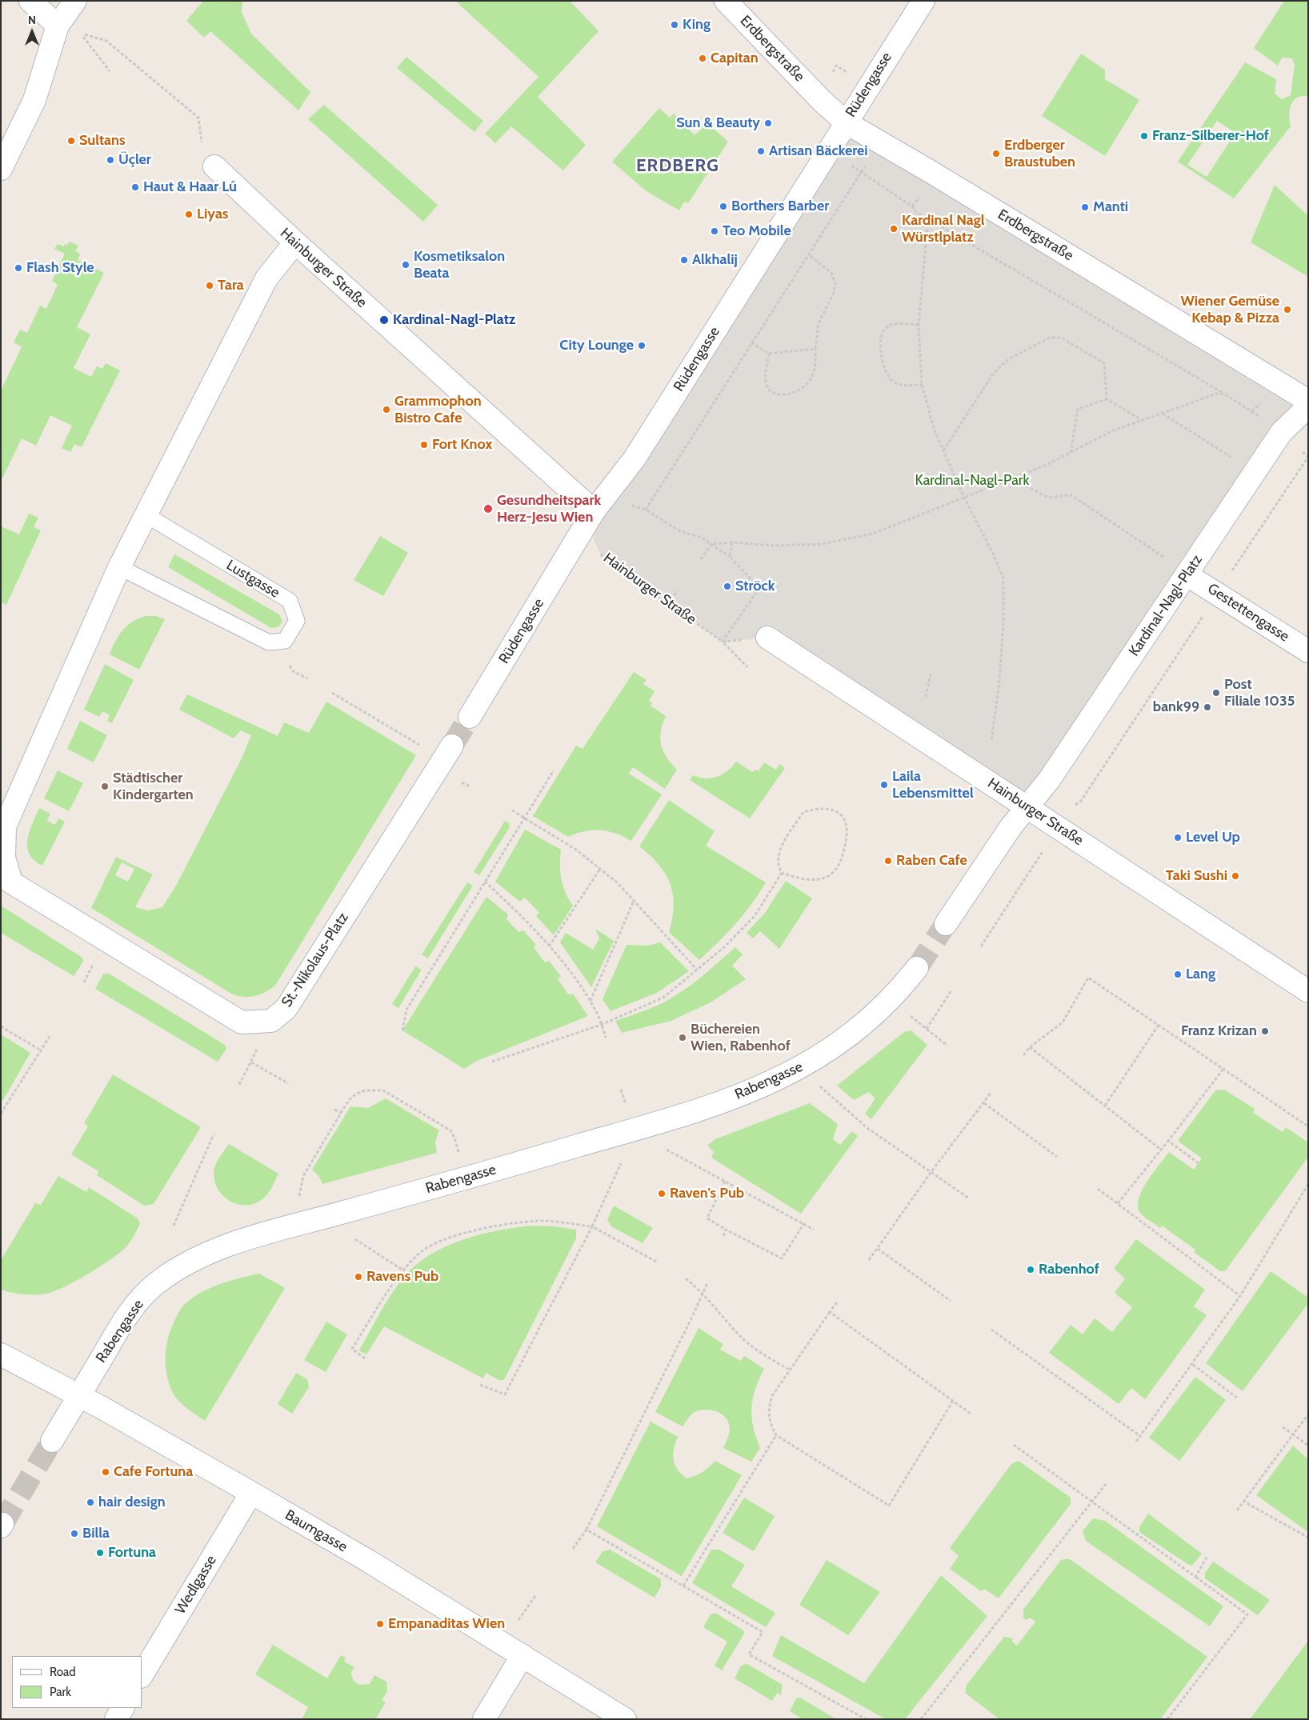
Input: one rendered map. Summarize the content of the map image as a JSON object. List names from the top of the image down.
{
  "streets": {
    "street": [
      "Erdbergstraße",
      "Rüdengasse",
      "Hainburger Straße",
      "Kardinal-Nagl-Platz",
      "Gestettengasse",
      "St.-Nikolaus-Platz",
      "Rabengasse",
      "Baumgasse",
      "Wedlgasse"
    ],
    "lane": ["Lustgasse"]
  },
  "crossings": [
    ["Erdbergstraße", "Rüdengasse"],
    ["Rüdengasse", "Hainburger Straße"],
    ["Hainburger Straße", "Kardinal-Nagl-Platz"],
    ["Lustgasse", "St.-Nikolaus-Platz"],
    ["Kardinal-Nagl-Platz", "Gestettengasse"],
    ["Rabengasse", "Baumgasse"],
    ["Baumgasse", "Wedlgasse"]
  ],
  "districts": ["ERDBERG"],
  "parks": ["Kardinal-Nagl-Park"],
  "places": [
    "King",
    "Capitan",
    "Sun & Beauty",
    "Franz-Silberer-Hof",
    "Sultans",
    "Artisan Bäckerei",
    "Erdberger Braustuben",
    "Üçler",
    "Haut & Haar Lú",
    "Borthers Barber",
    "Manti",
    "Liyas",
    "Kardinal Nagl Würstlplatz",
    "Teo Mobile",
    "Alkhalij",
    "Kosmetiksalon Beata",
    "Flash Style",
    "Tara",
    "Wiener Gemüse Kebap & Pizza",
    "Kardinal-Nagl-Platz",
    "City Lounge",
    "Grammophon Bistro Cafe",
    "Fort Knox",
    "Gesundheitspark Herz-Jesu Wien",
    "Ströck",
    "Post Filiale 1035",
    "bank99",
    "Laila Lebensmittel",
    "Städtischer Kindergarten",
    "Level Up",
    "Raben Cafe",
    "Taki Sushi",
    "Lang",
    "Franz Krizan",
    "Büchereien Wien, Rabenhof",
    "Raven's Pub",
    "Rabenhof",
    "Ravens Pub",
    "Cafe Fortuna",
    "hair design",
    "Billa",
    "Fortuna",
    "Empanaditas Wien"
  ],
  "legend": ["Road", "Park"],
  "north": "top"
}
